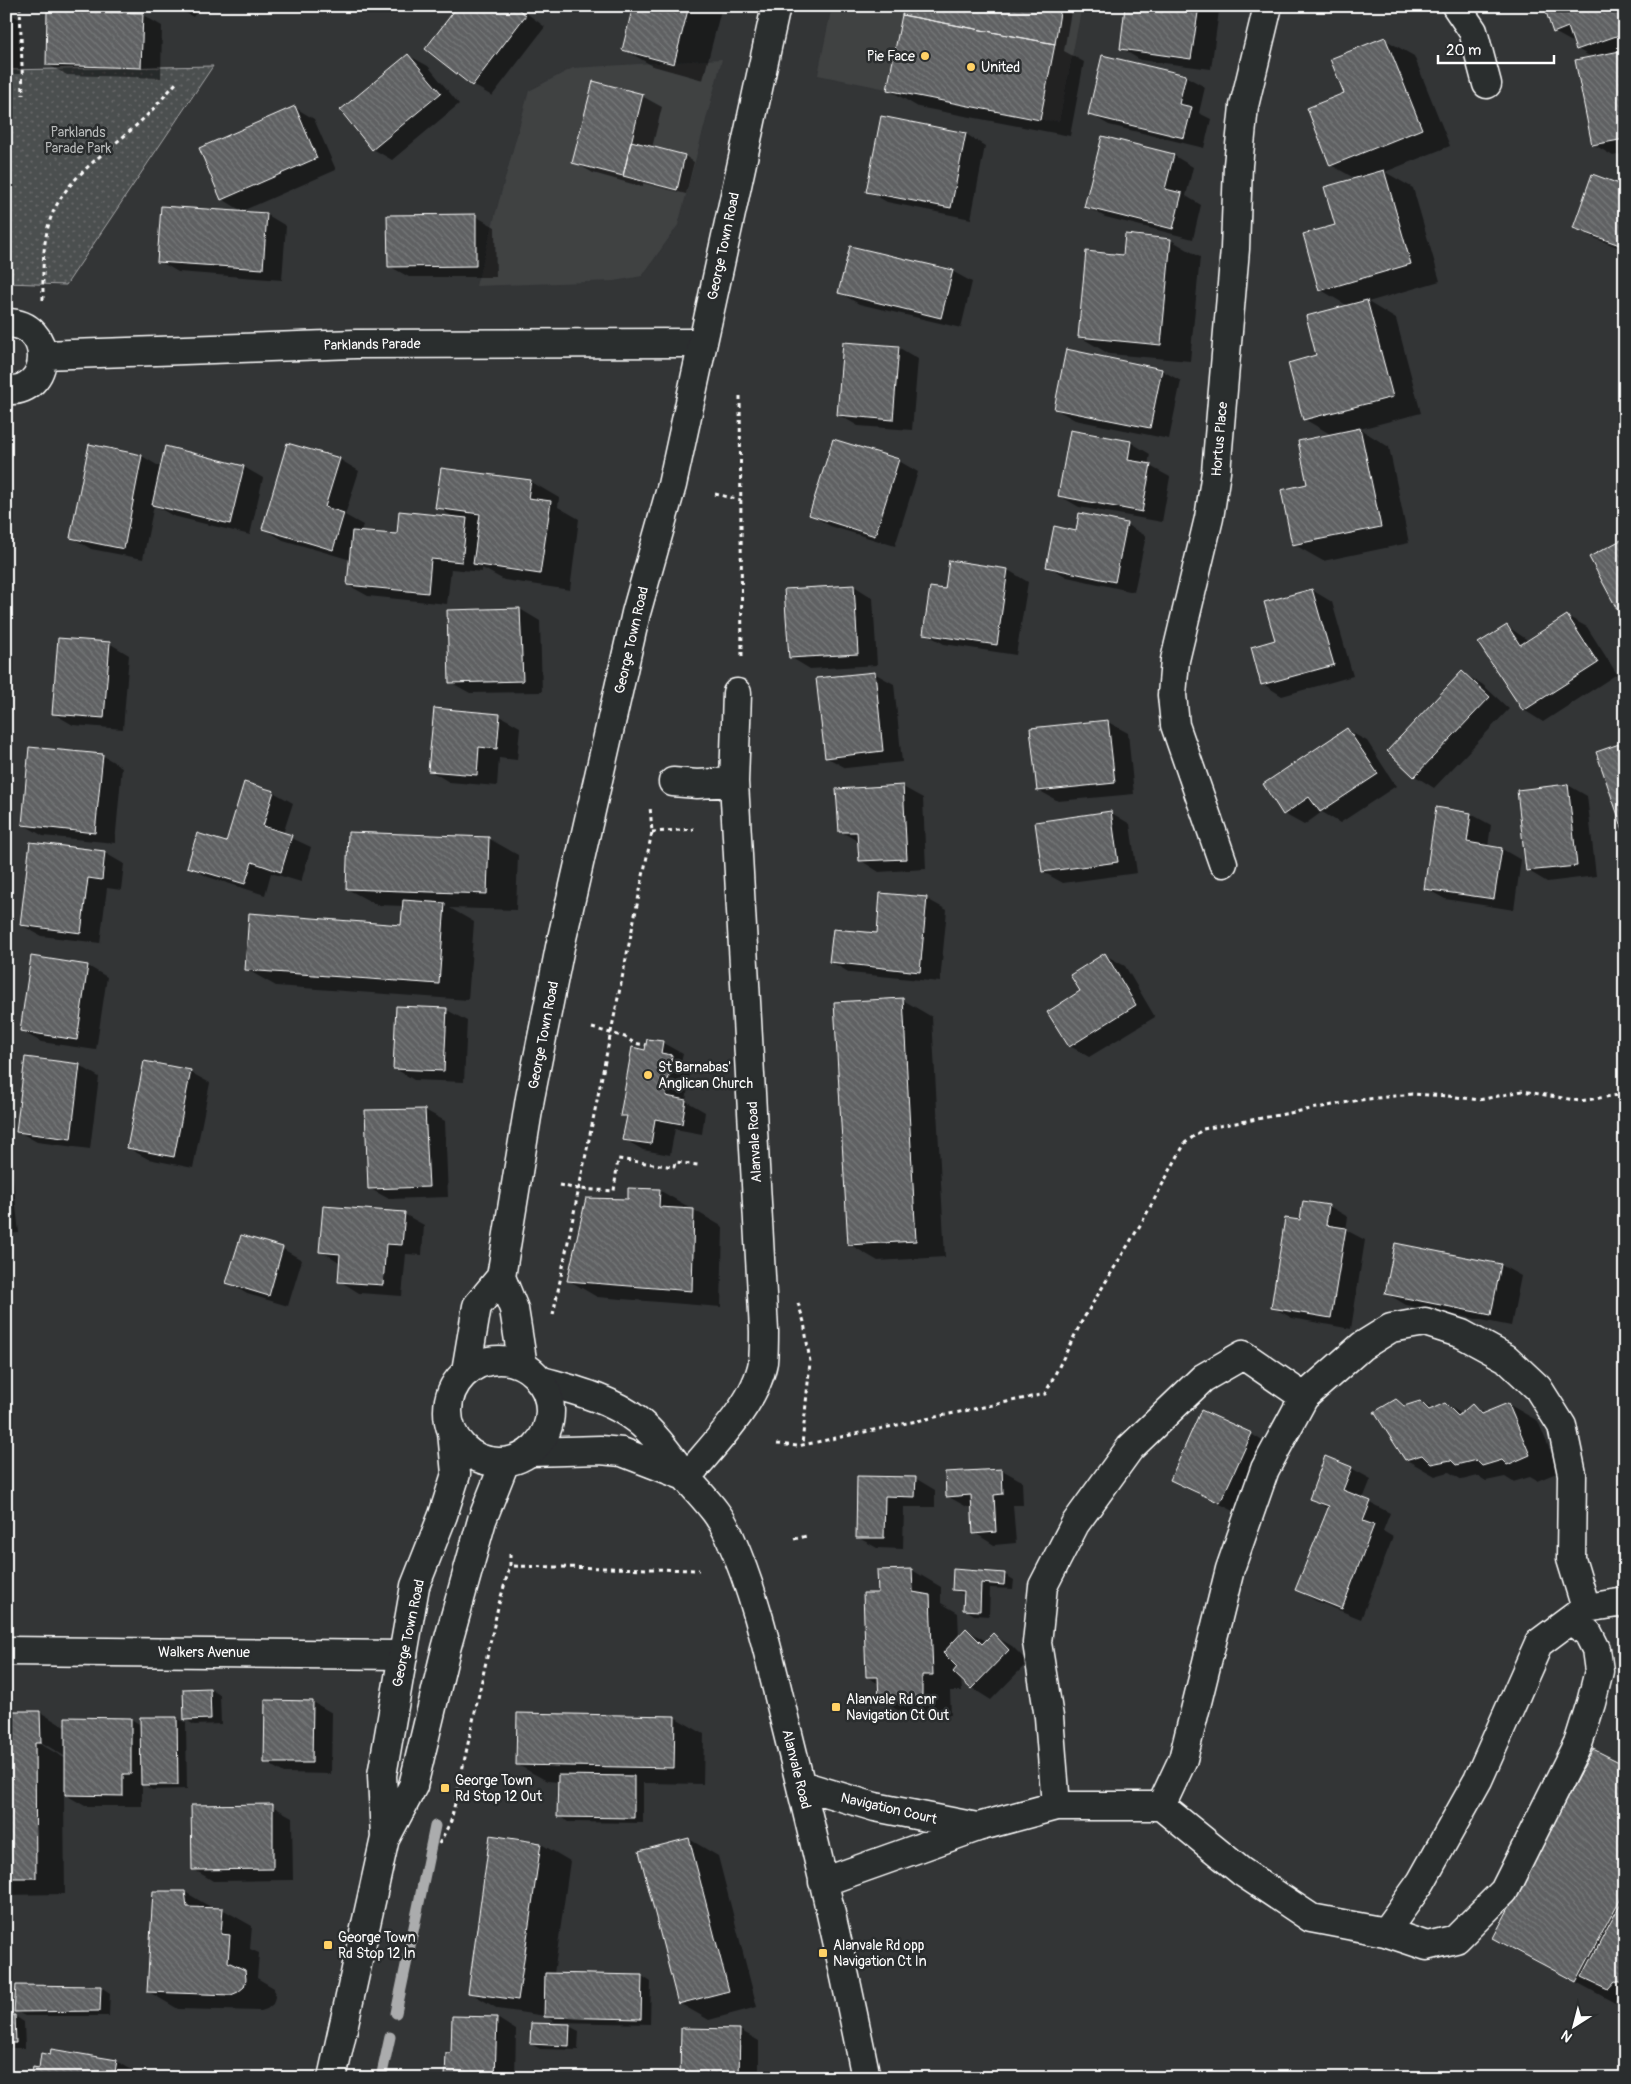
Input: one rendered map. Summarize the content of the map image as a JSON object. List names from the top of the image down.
{
  "streets": {
    "street": [
      "George Town Road",
      "Parklands Parade",
      "Hortus Place",
      "Alanvale Road",
      "Walkers Avenue",
      "Navigation Court"
    ]
  },
  "crossings": [
    ["George Town Road", "Parklands Parade"],
    ["George Town Road", "Alanvale Road"],
    ["George Town Road", "Walkers Avenue"],
    ["Alanvale Road", "Navigation Court"]
  ],
  "parks": ["Parklands Parade Park"],
  "places": {
    "other": ["Pie Face", "United", "St Barnabas' Anglican Church"],
    "transit": [
      "Alanvale Rd cnr Navigation Ct Out",
      "George Town Rd Stop 12 Out",
      "George Town Rd Stop 12 In",
      "Alanvale Rd opp Navigation Ct In"
    ]
  },
  "scale_bar": "20 m",
  "north": "bottom left"
}
